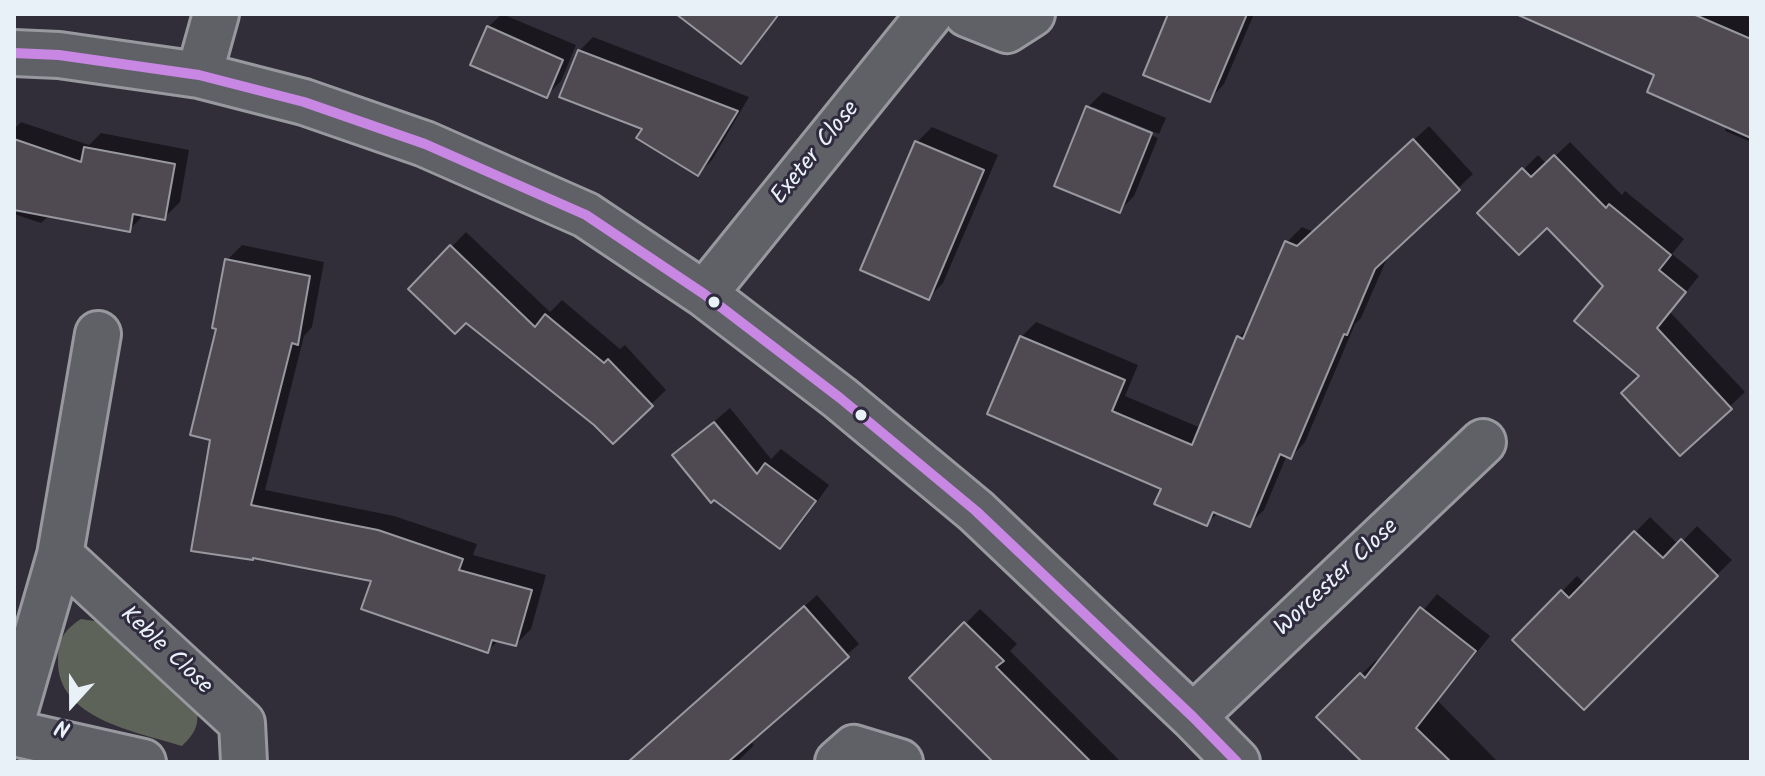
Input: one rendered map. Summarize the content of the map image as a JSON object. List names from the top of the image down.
{
  "streets": {
    "street": ["Exeter Close", "Worcester Close", "Keble Close"]
  },
  "north": "bottom"
}
